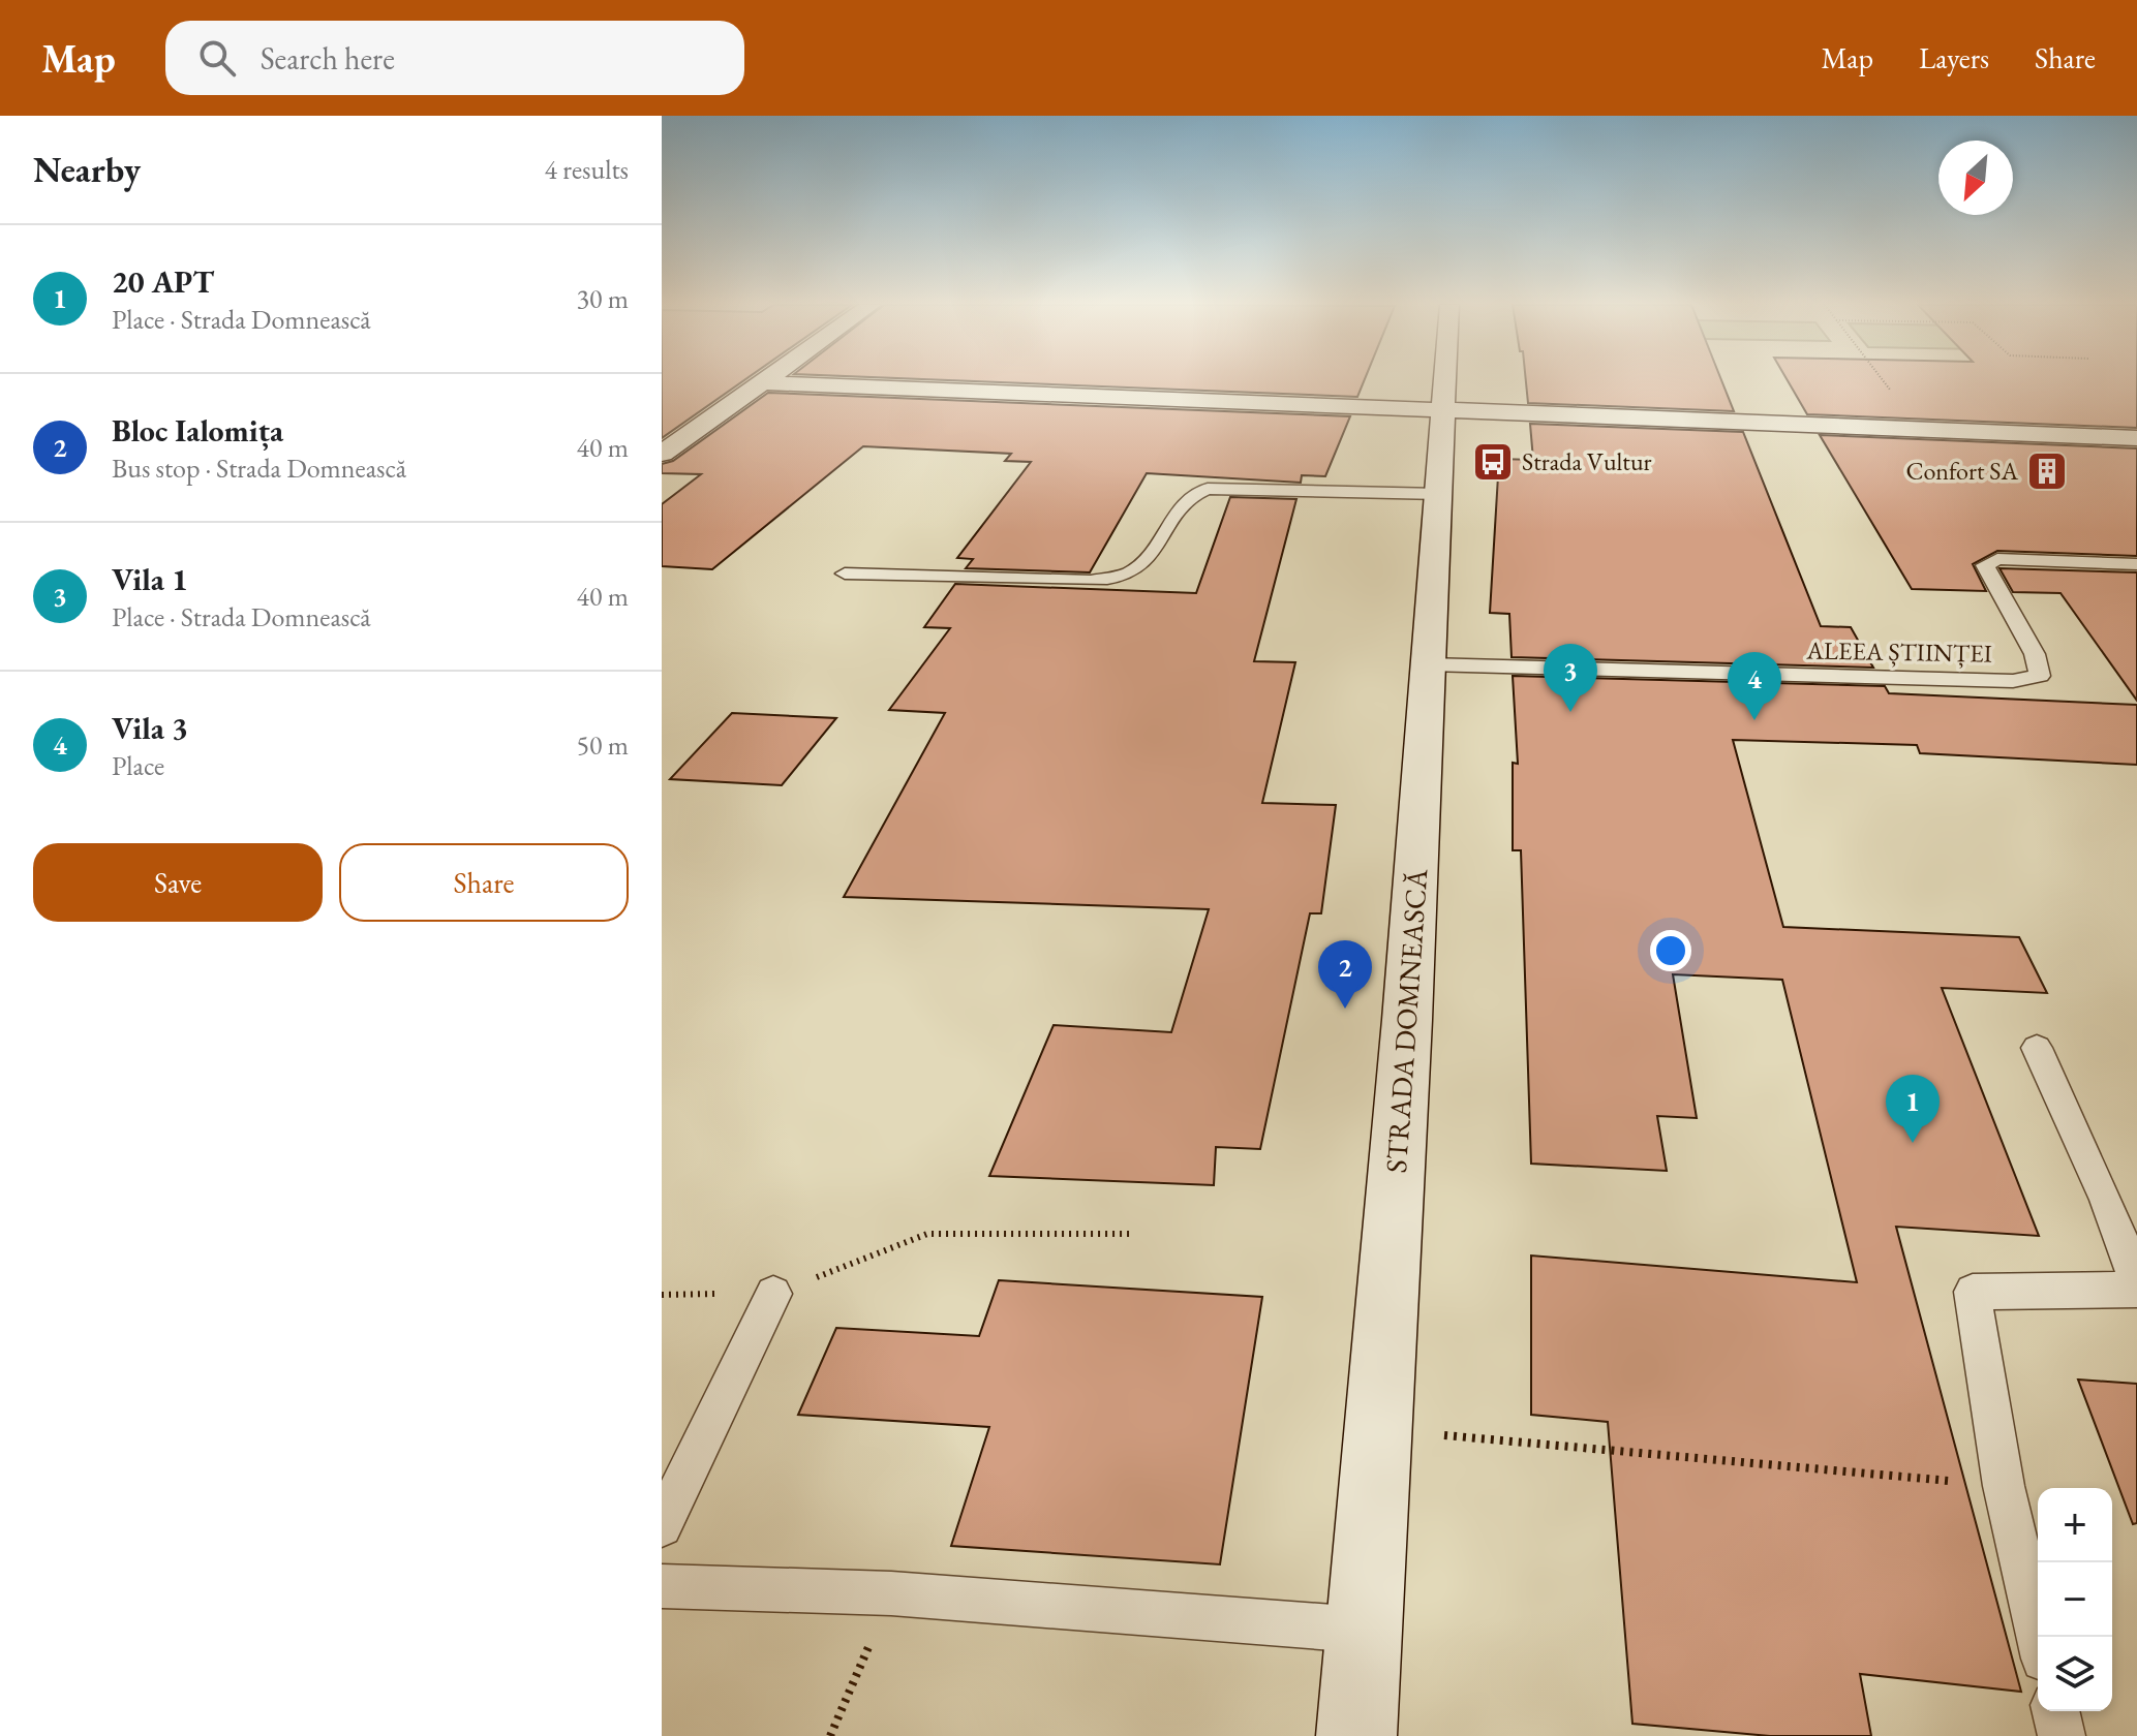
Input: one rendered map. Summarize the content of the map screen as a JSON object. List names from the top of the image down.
{
  "streets": {
    "street": ["STRADA DOMNEASCĂ"],
    "lane": ["ALEEA ȘTIINȚEI"]
  },
  "crossings": [
    ["ALEEA ȘTIINȚEI", "STRADA DOMNEASCĂ"]
  ],
  "places": {
    "bus stop": ["Strada Vultur"],
    "building": ["Confort SA"]
  },
  "north": "bottom left",
  "page": {
    "header": "Map",
    "search": "Search here",
    "nav": ["Map", "Layers", "Share"],
    "heading": ["Nearby", "4 results"],
    "list": [
      {
        "mark": "1",
        "name": "20 APT",
        "note": "Place · Strada Domnească",
        "value": "30 m"
      },
      {
        "mark": "2",
        "name": "Bloc Ialomița",
        "note": "Bus stop · Strada Domnească",
        "value": "40 m"
      },
      {
        "mark": "3",
        "name": "Vila 1",
        "note": "Place · Strada Domnească",
        "value": "40 m"
      },
      {
        "mark": "4",
        "name": "Vila 3",
        "note": "Place",
        "value": "50 m"
      }
    ],
    "pins": [
      "3",
      "4",
      "2",
      "1"
    ],
    "buttons": ["Save", "Share"],
    "map_buttons": ["+", "−"]
  }
}
